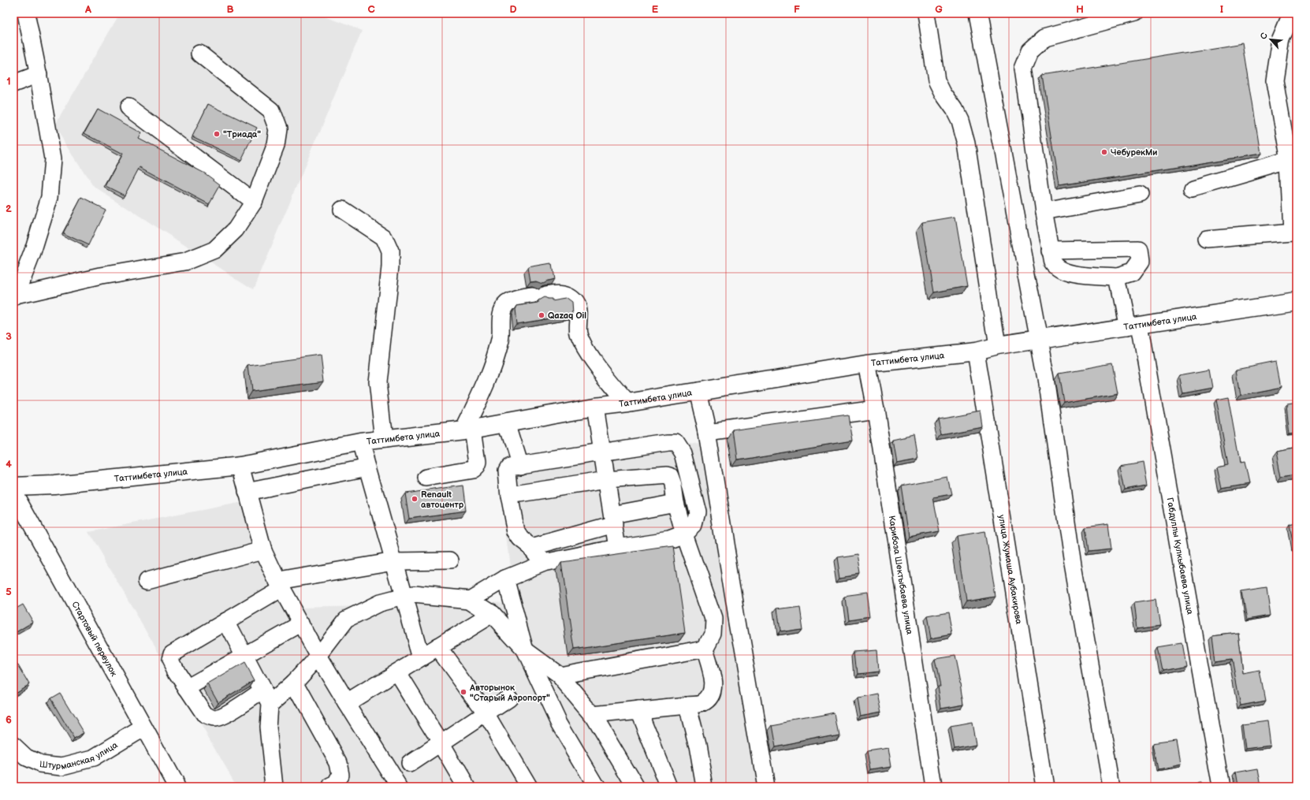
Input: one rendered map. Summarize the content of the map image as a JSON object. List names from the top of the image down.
{
  "streets": {
    "main road": ["Таттимбета улица"],
    "street": [
      "Габдуллы Кулкыбаева улица",
      "улица Жумаша Аубакирова",
      "Карибоза Шектыбаева улица",
      "Стартовый переулок",
      "Штурманская улица"
    ]
  },
  "crossings": [
    ["Таттимбета улица", "Габдуллы Кулкыбаева улица"],
    ["Таттимбета улица", "улица Жумаша Аубакирова"],
    ["Таттимбета улица", "Карибоза Шектыбаева улица"],
    ["Стартовый переулок", "Штурманская улица"]
  ],
  "places": [
    "\"Триада\"",
    "ЧебурекМи",
    "Qazaq Oil",
    "Renault автоцентр",
    "Авторынок \"Старый Аэропорт\""
  ],
  "north": "top left",
  "grid": {
    "columns": [
      "A",
      "B",
      "C",
      "D",
      "E",
      "F",
      "G",
      "H",
      "I"
    ],
    "rows": [
      "1",
      "2",
      "3",
      "4",
      "5",
      "6"
    ]
  }
}
